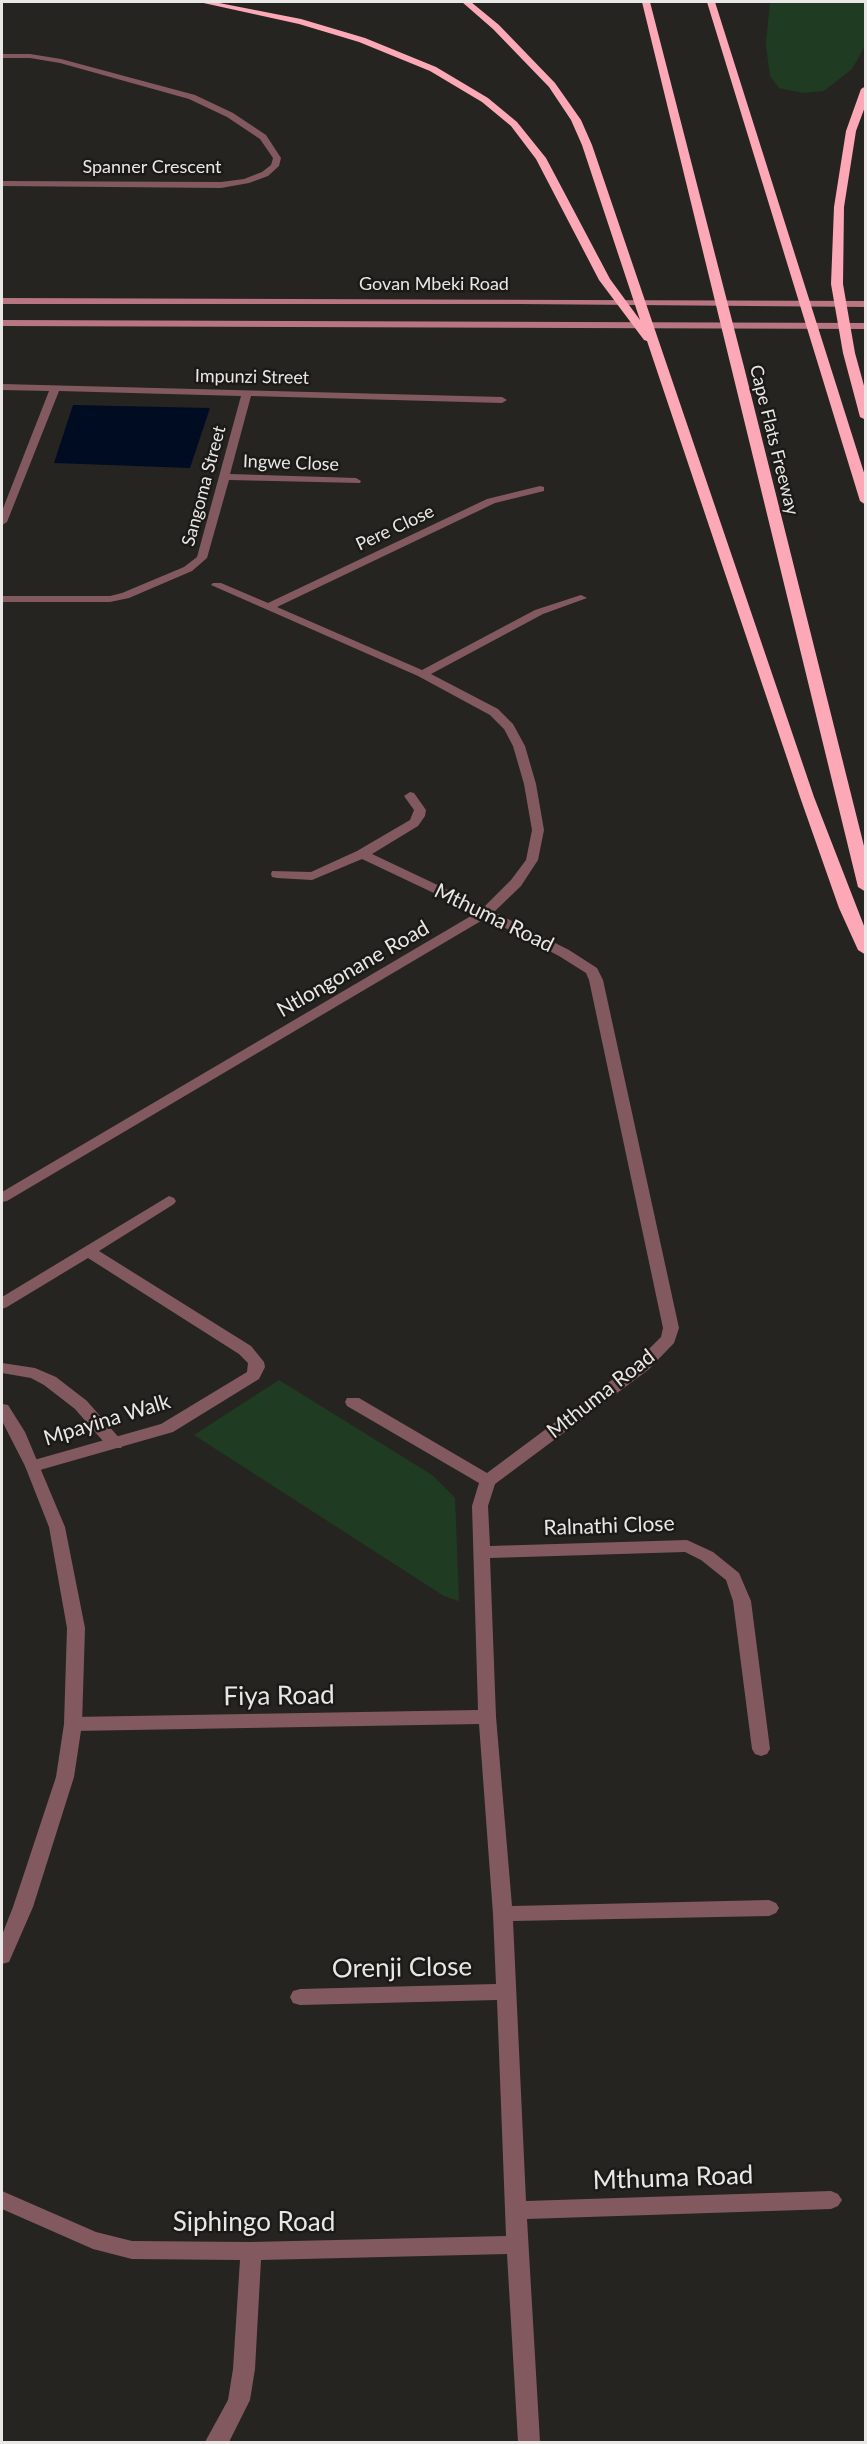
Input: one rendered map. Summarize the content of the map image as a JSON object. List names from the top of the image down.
{
  "streets": {
    "highway": ["Cape Flats Freeway"],
    "main road": ["Govan Mbeki Road"],
    "street": [
      "Spanner Crescent",
      "Impunzi Street",
      "Ingwe Close",
      "Sangoma Street",
      "Pere Close",
      "Mthuma Road",
      "Ntlongonane Road",
      "Mpayina Walk",
      "Ralnathi Close",
      "Fiya Road",
      "Orenji Close",
      "Siphingo Road"
    ]
  },
  "crossings": [
    ["Impunzi Street", "Sangoma Street"],
    ["Ingwe Close", "Sangoma Street"],
    ["Pere Close", "Ntlongonane Road"],
    ["Mthuma Road", "Ntlongonane Road"]
  ]
}
